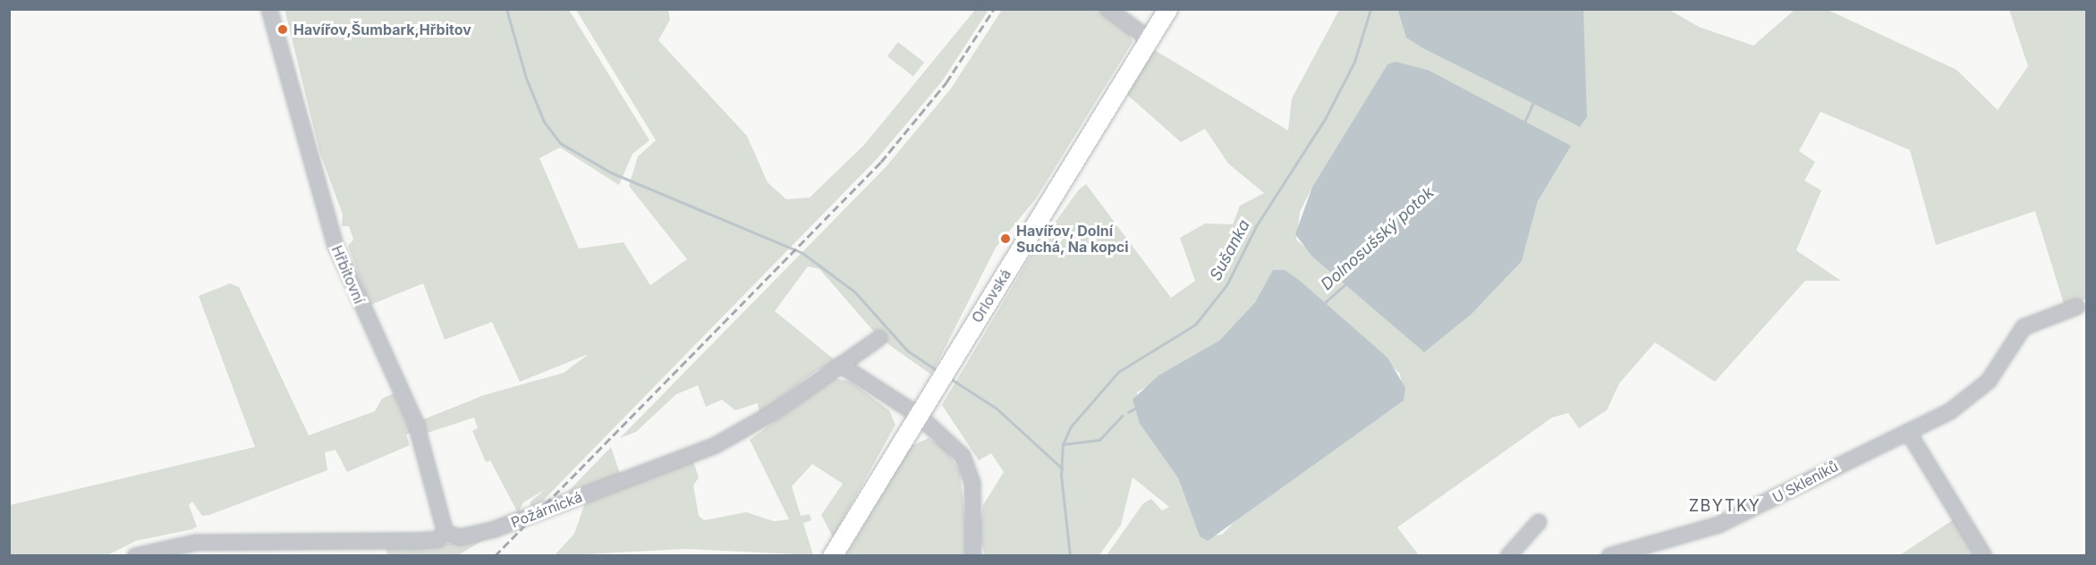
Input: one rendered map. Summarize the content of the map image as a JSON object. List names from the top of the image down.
{
  "streets": {
    "main road": ["Orlovská"],
    "street": ["Hřbitovní", "U Skleníků", "Požárnická"]
  },
  "crossings": [
    ["Hřbitovní", "Požárnická"]
  ],
  "districts": ["ZBYTKY"],
  "water": ["Dolnosušský potok", "Sušanka"],
  "places": ["Havířov,Šumbark,Hřbitov", "Havířov, Dolní Suchá, Na kopci"]
}
